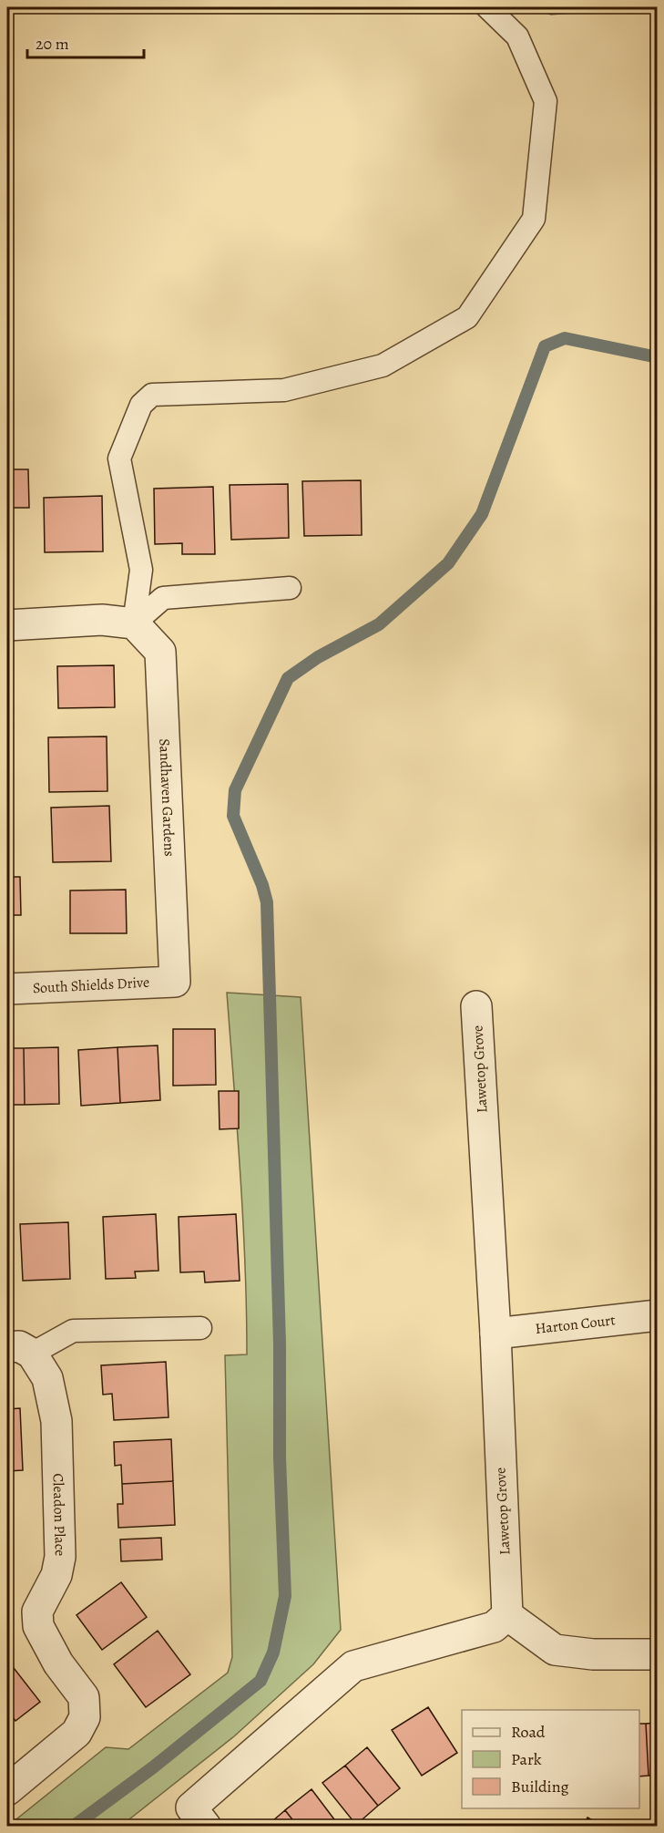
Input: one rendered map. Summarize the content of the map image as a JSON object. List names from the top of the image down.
{
  "streets": {
    "street": [
      "Sandhaven Gardens",
      "South Shields Drive",
      "Lawetop Grove",
      "Harton Court",
      "Cleadon Place"
    ]
  },
  "crossings": [
    ["Sandhaven Gardens", "South Shields Drive"],
    ["Lawetop Grove", "Harton Court"]
  ],
  "legend": ["Road", "Park", "Building"],
  "scale_bar": "20 m"
}
